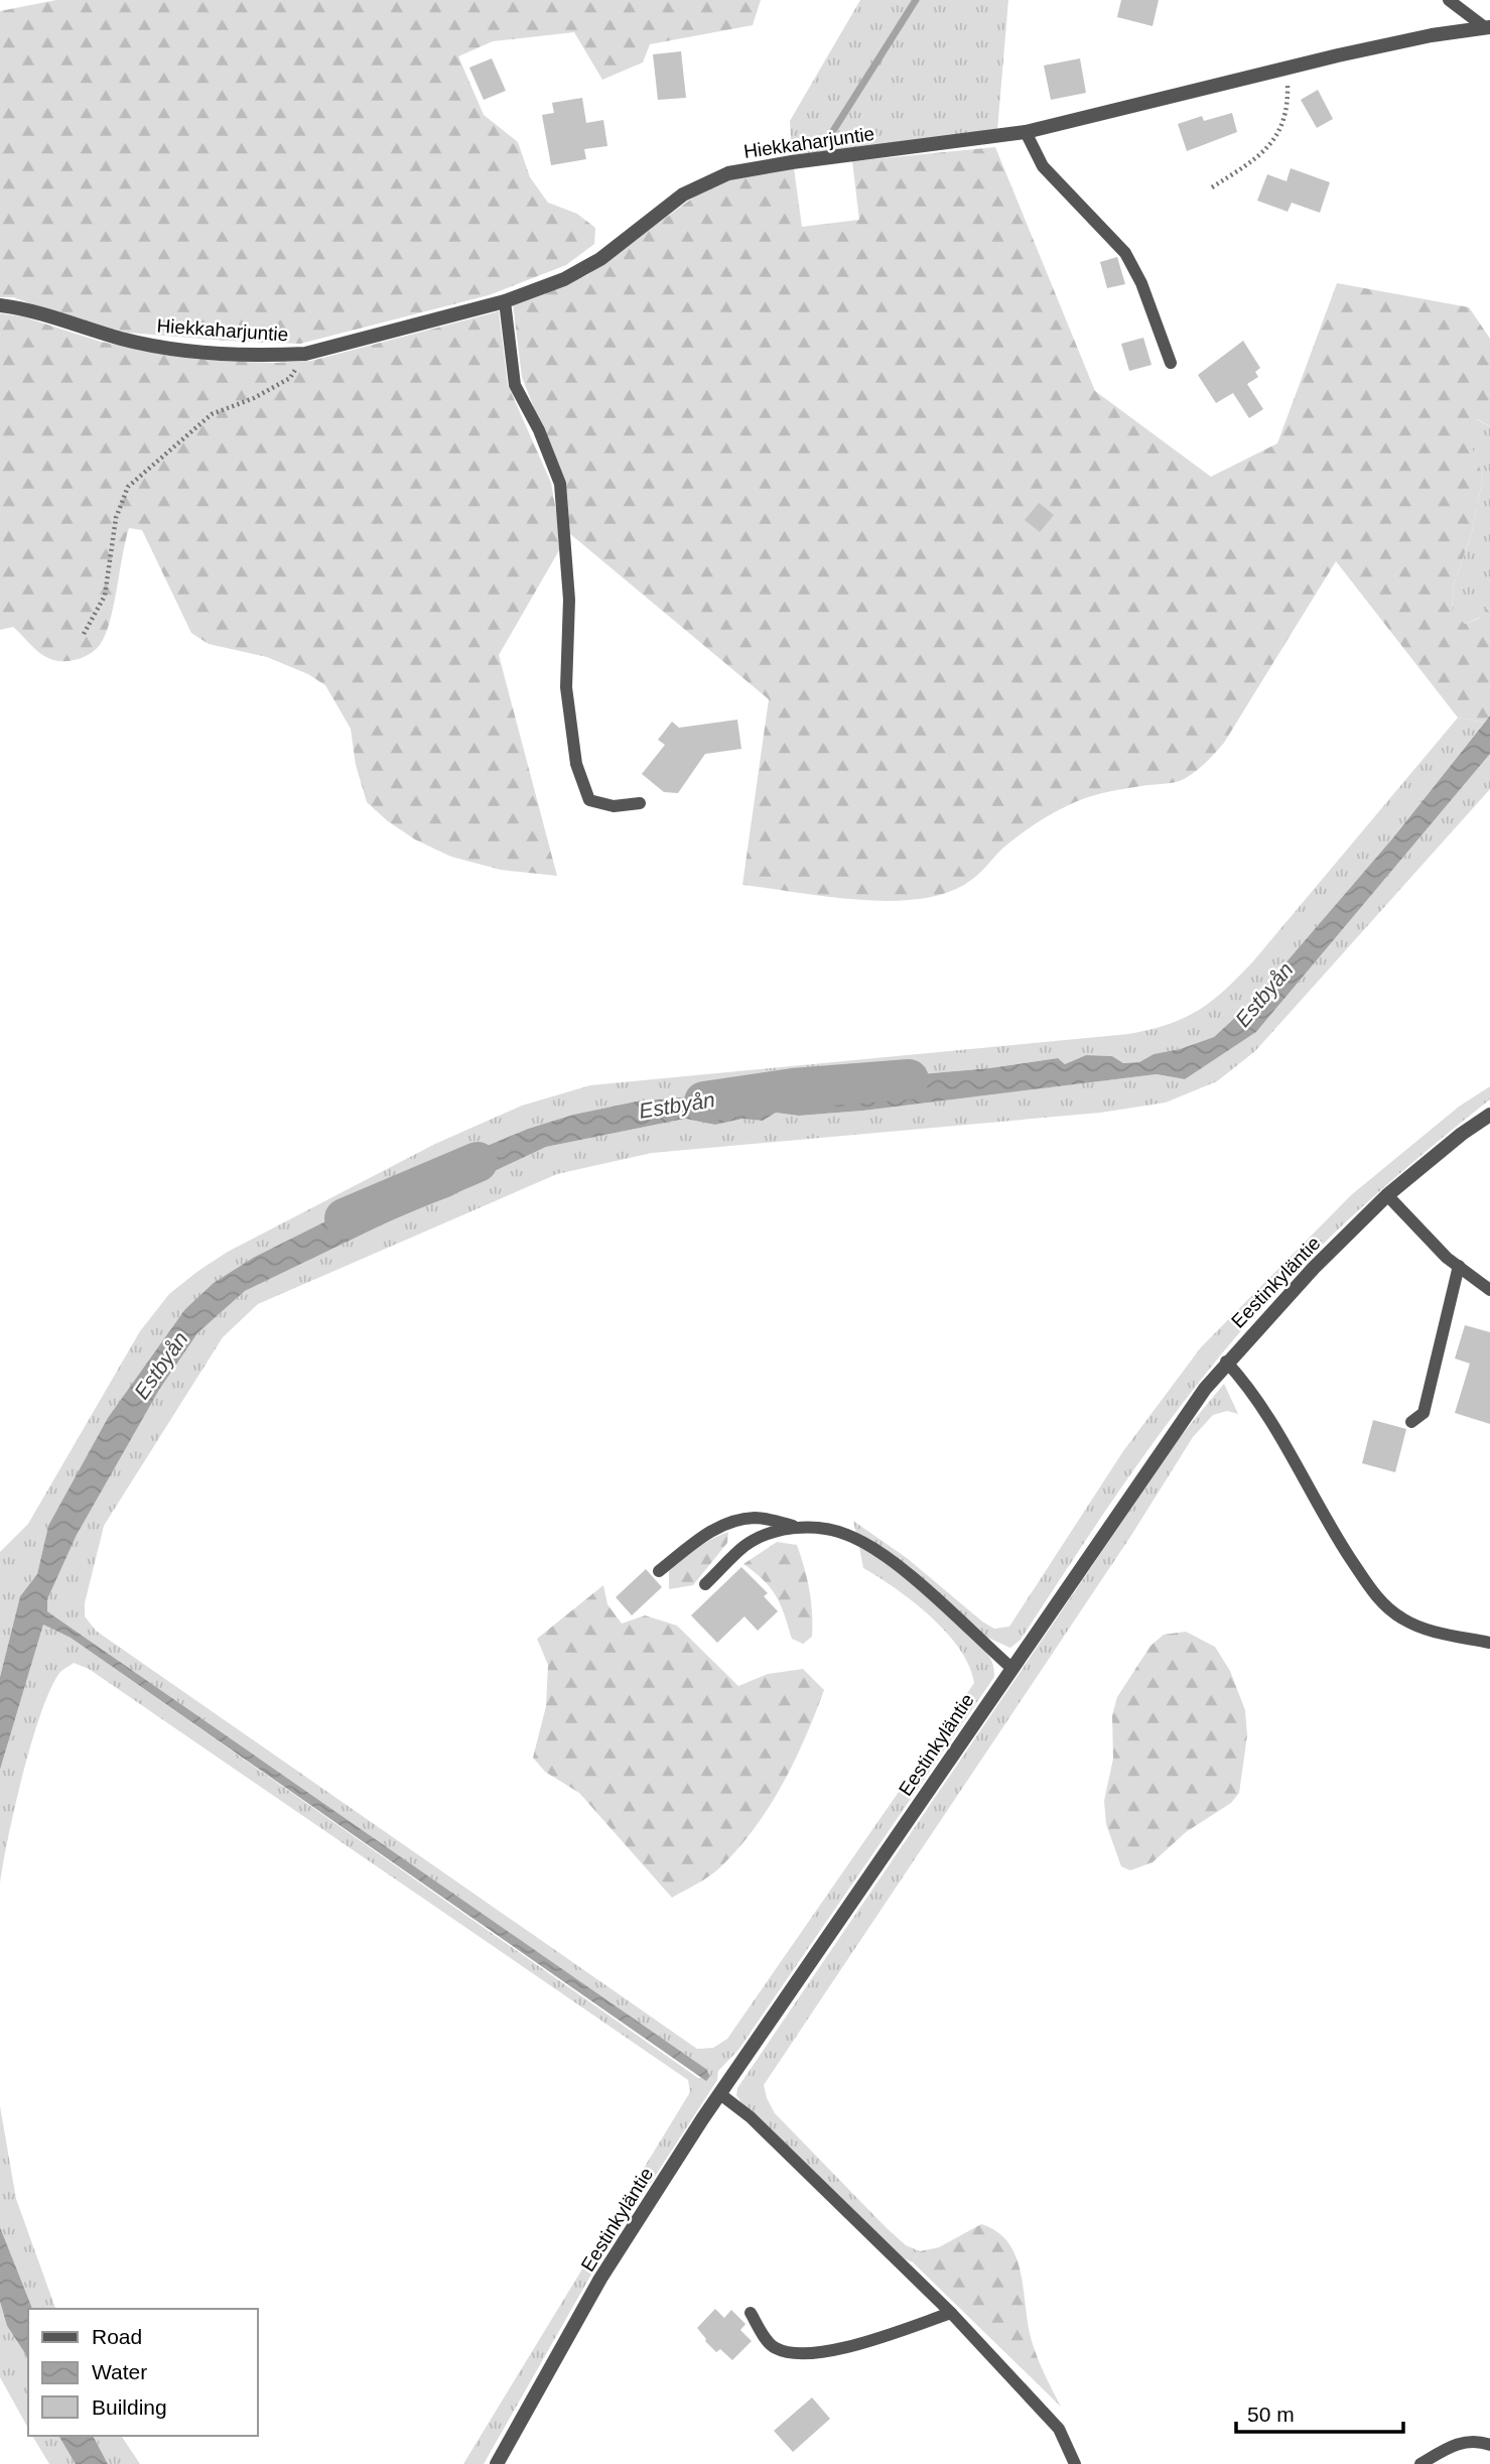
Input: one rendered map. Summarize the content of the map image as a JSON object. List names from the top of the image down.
{
  "streets": {
    "street": ["Hiekkaharjuntie", "Eestinkyläntie"]
  },
  "water": ["Estbyån"],
  "legend": ["Road", "Water", "Building"],
  "scale_bar": "50 m"
}
